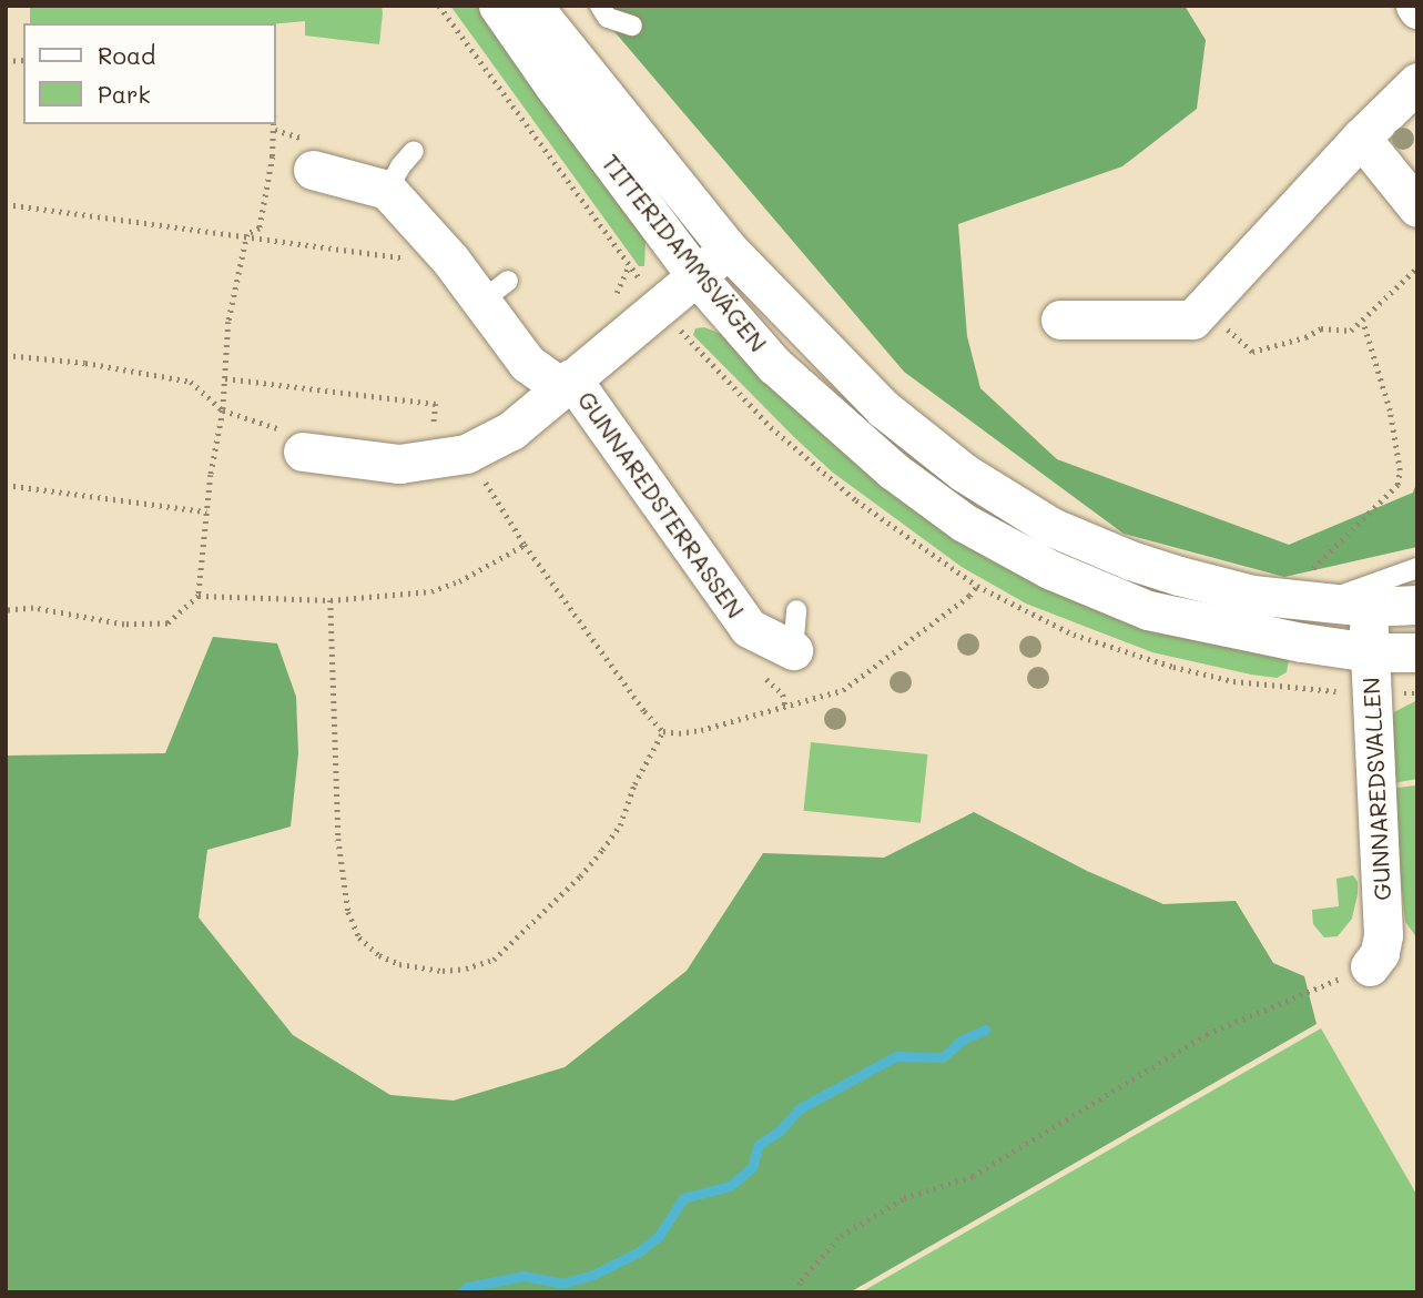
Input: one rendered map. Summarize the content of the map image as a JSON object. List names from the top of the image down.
{
  "streets": {
    "street": ["TITTERIDAMMSVÄGEN", "GUNNAREDSTERRASSEN", "GUNNAREDSVALLEN"]
  },
  "crossings": [
    ["TITTERIDAMMSVÄGEN", "GUNNAREDSTERRASSEN"],
    ["TITTERIDAMMSVÄGEN", "GUNNAREDSVALLEN"]
  ],
  "legend": ["Road", "Park"]
}
